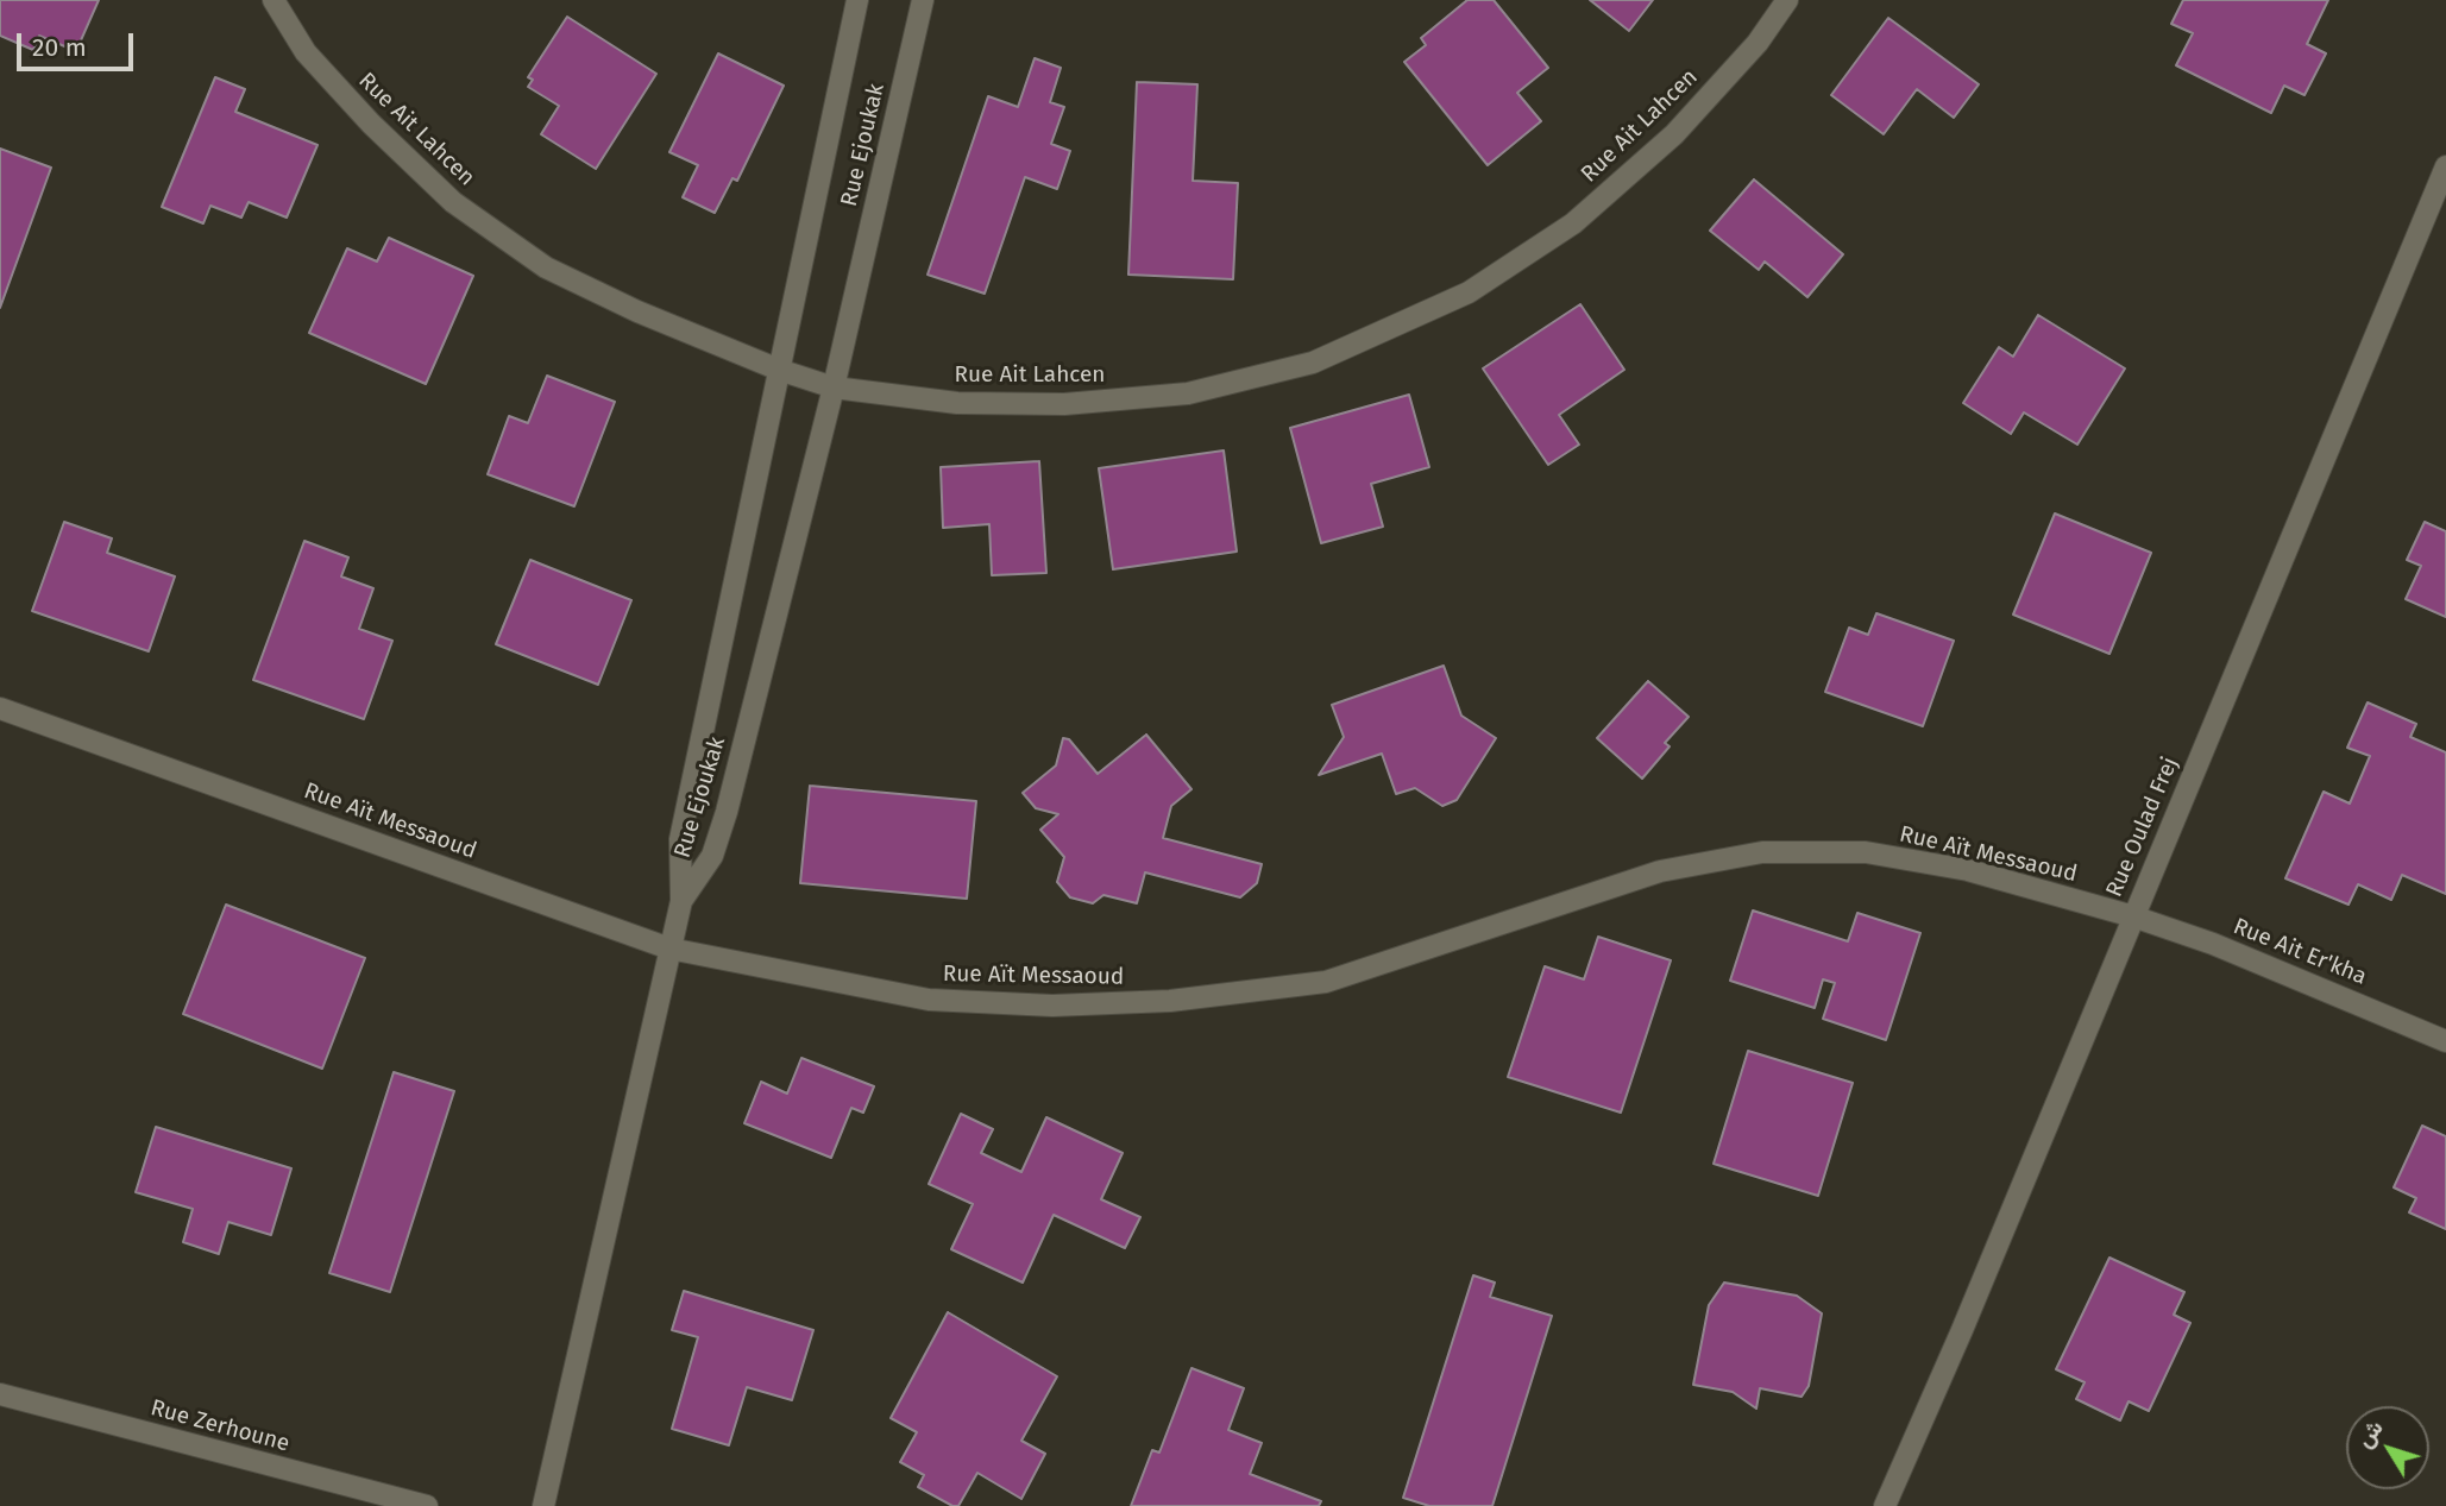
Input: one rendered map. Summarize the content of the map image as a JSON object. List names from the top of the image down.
{
  "streets": {
    "street": [
      "Rue Ait Lahcen",
      "Rue Ejoukak",
      "Rue Aït Messaoud",
      "Rue Oulad Frej",
      "Rue Ait Er'kha",
      "Rue Zerhoune"
    ]
  },
  "crossings": [
    ["Rue Ait Lahcen", "Rue Ejoukak"],
    ["Rue Aït Messaoud", "Rue Oulad Frej"],
    ["Rue Aït Messaoud", "Rue Ait Er'kha"],
    ["Rue Oulad Frej", "Rue Ait Er'kha"]
  ],
  "scale_bar": "20 m",
  "north": "top left"
}
